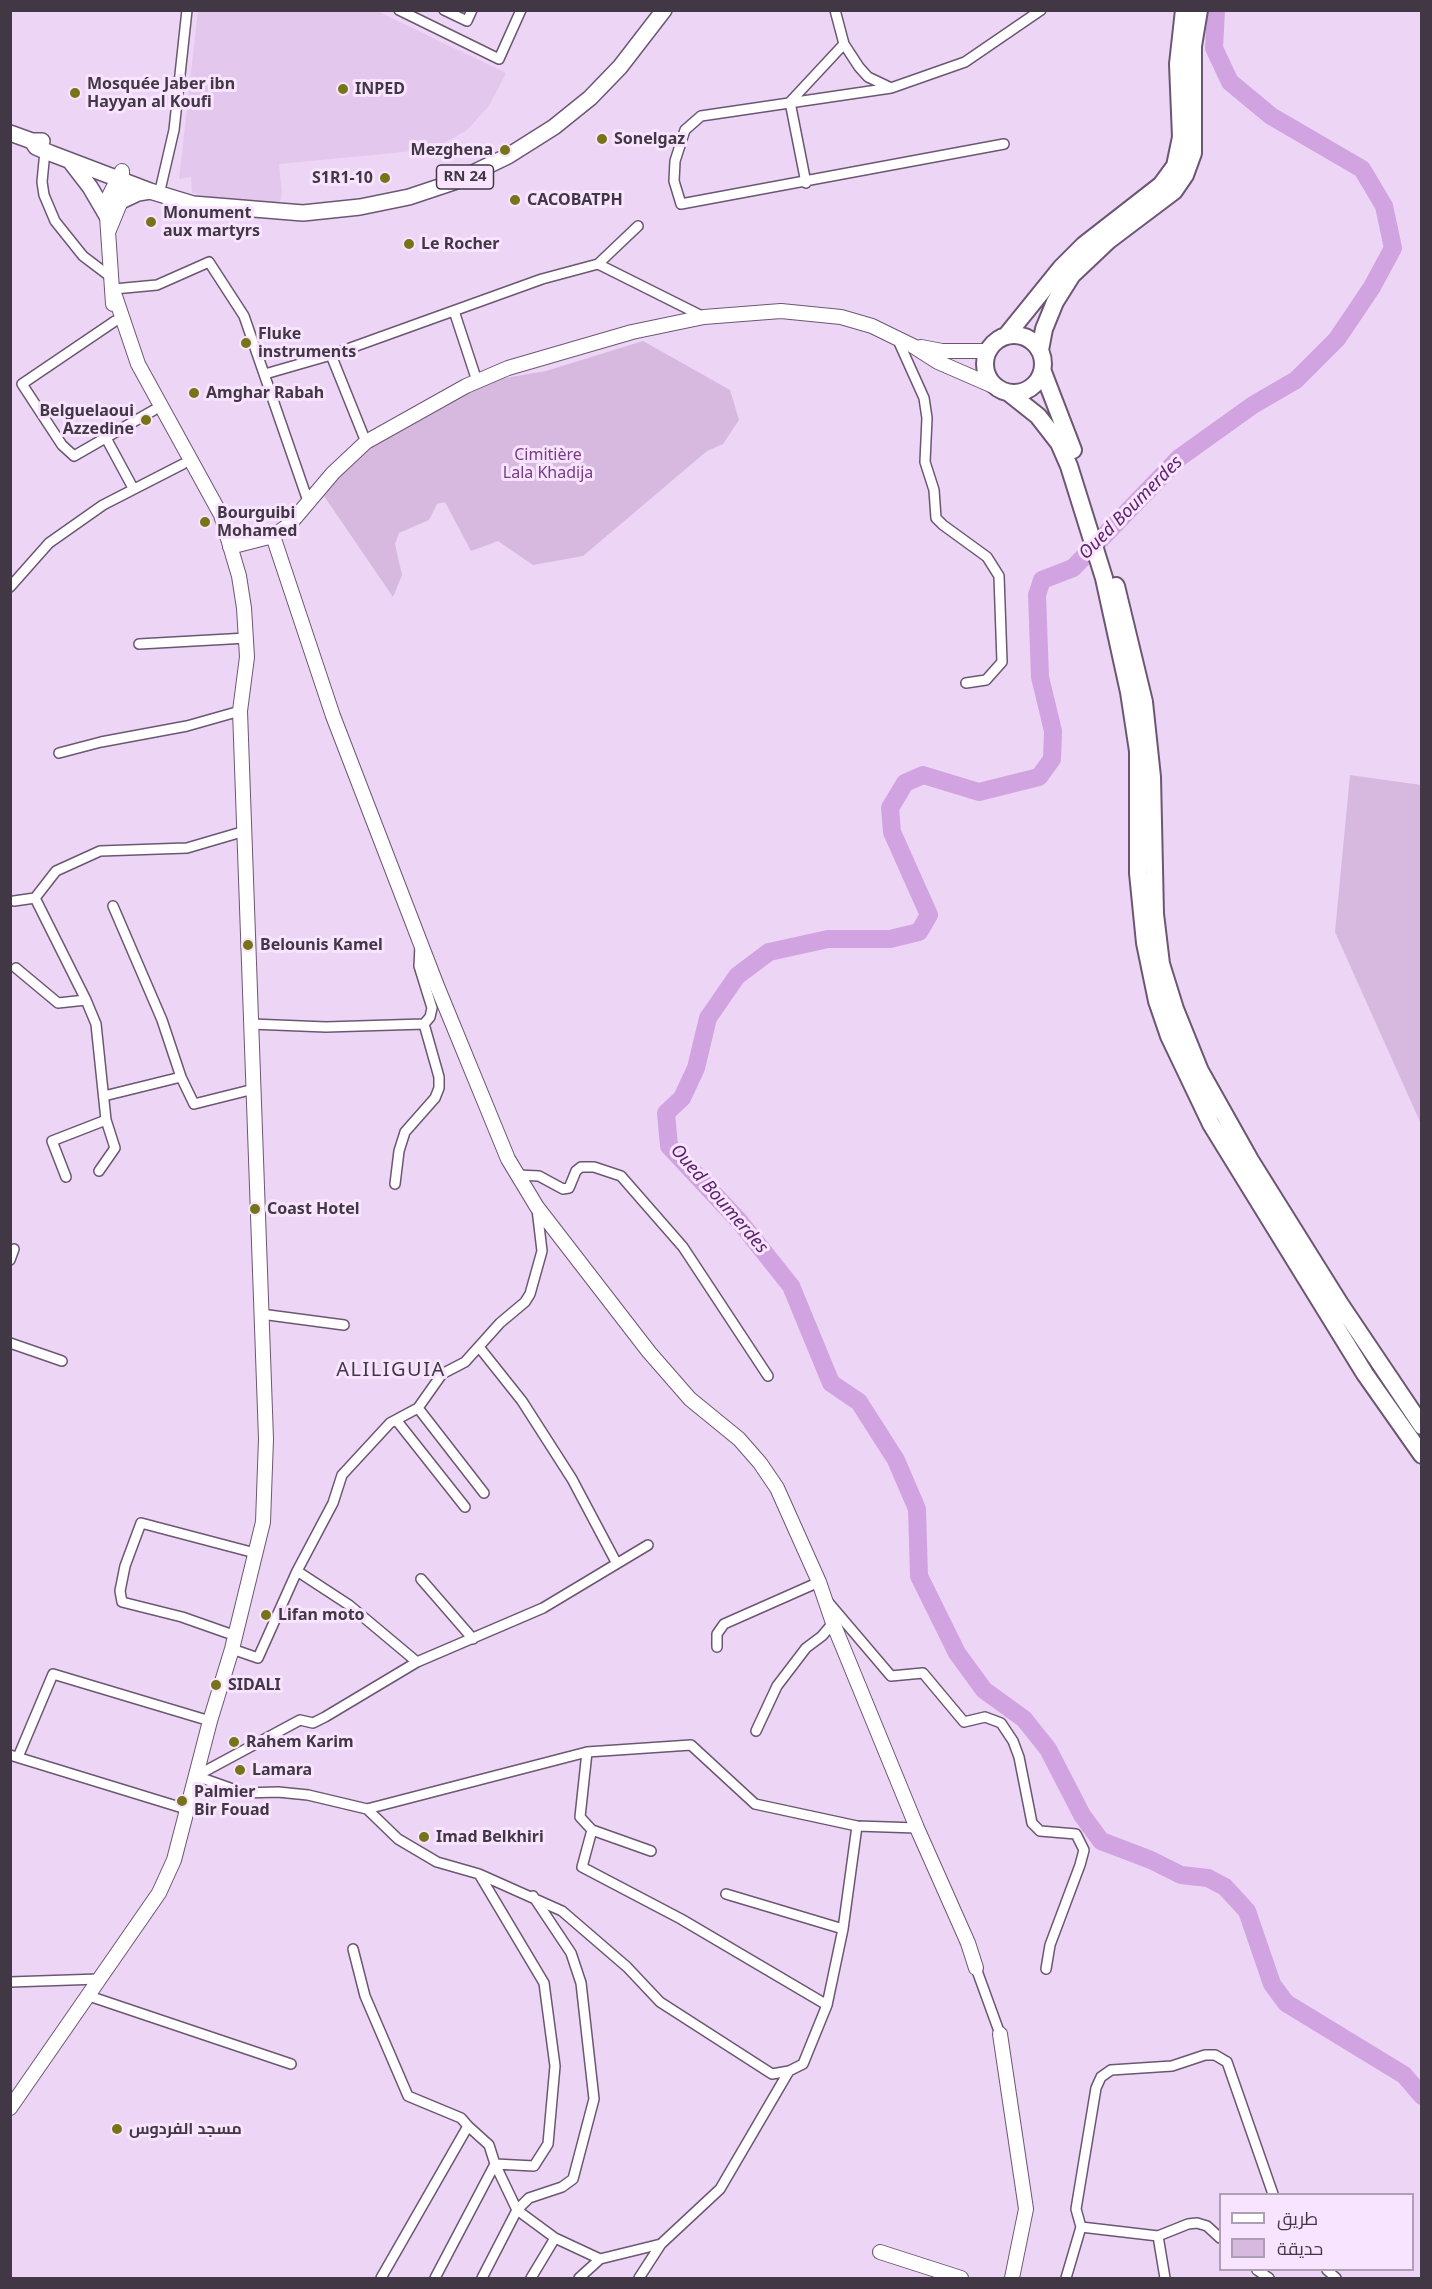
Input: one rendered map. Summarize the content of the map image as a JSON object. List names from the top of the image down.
{
  "streets": {
    "main road": ["RN 24"]
  },
  "districts": ["ALILIGUIA"],
  "water": ["Oued Boumerdes"],
  "parks": ["Cimitière Lala Khadija"],
  "places": [
    "INPED",
    "Mosquée Jaber ibn Hayyan al Koufi",
    "Sonelgaz",
    "Mezghena",
    "S1R1-10",
    "CACOBATPH",
    "Monument aux martyrs",
    "Le Rocher",
    "Fluke instruments",
    "Amghar Rabah",
    "Belguelaoui Azzedine",
    "Bourguibi Mohamed",
    "Belounis Kamel",
    "Coast Hotel",
    "Lifan moto",
    "SIDALI",
    "Rahem Karim",
    "Lamara",
    "Palmier Bir Fouad",
    "Imad Belkhiri",
    "مسجد الفردوس"
  ],
  "legend": ["طريق", "حديقة"]
}
